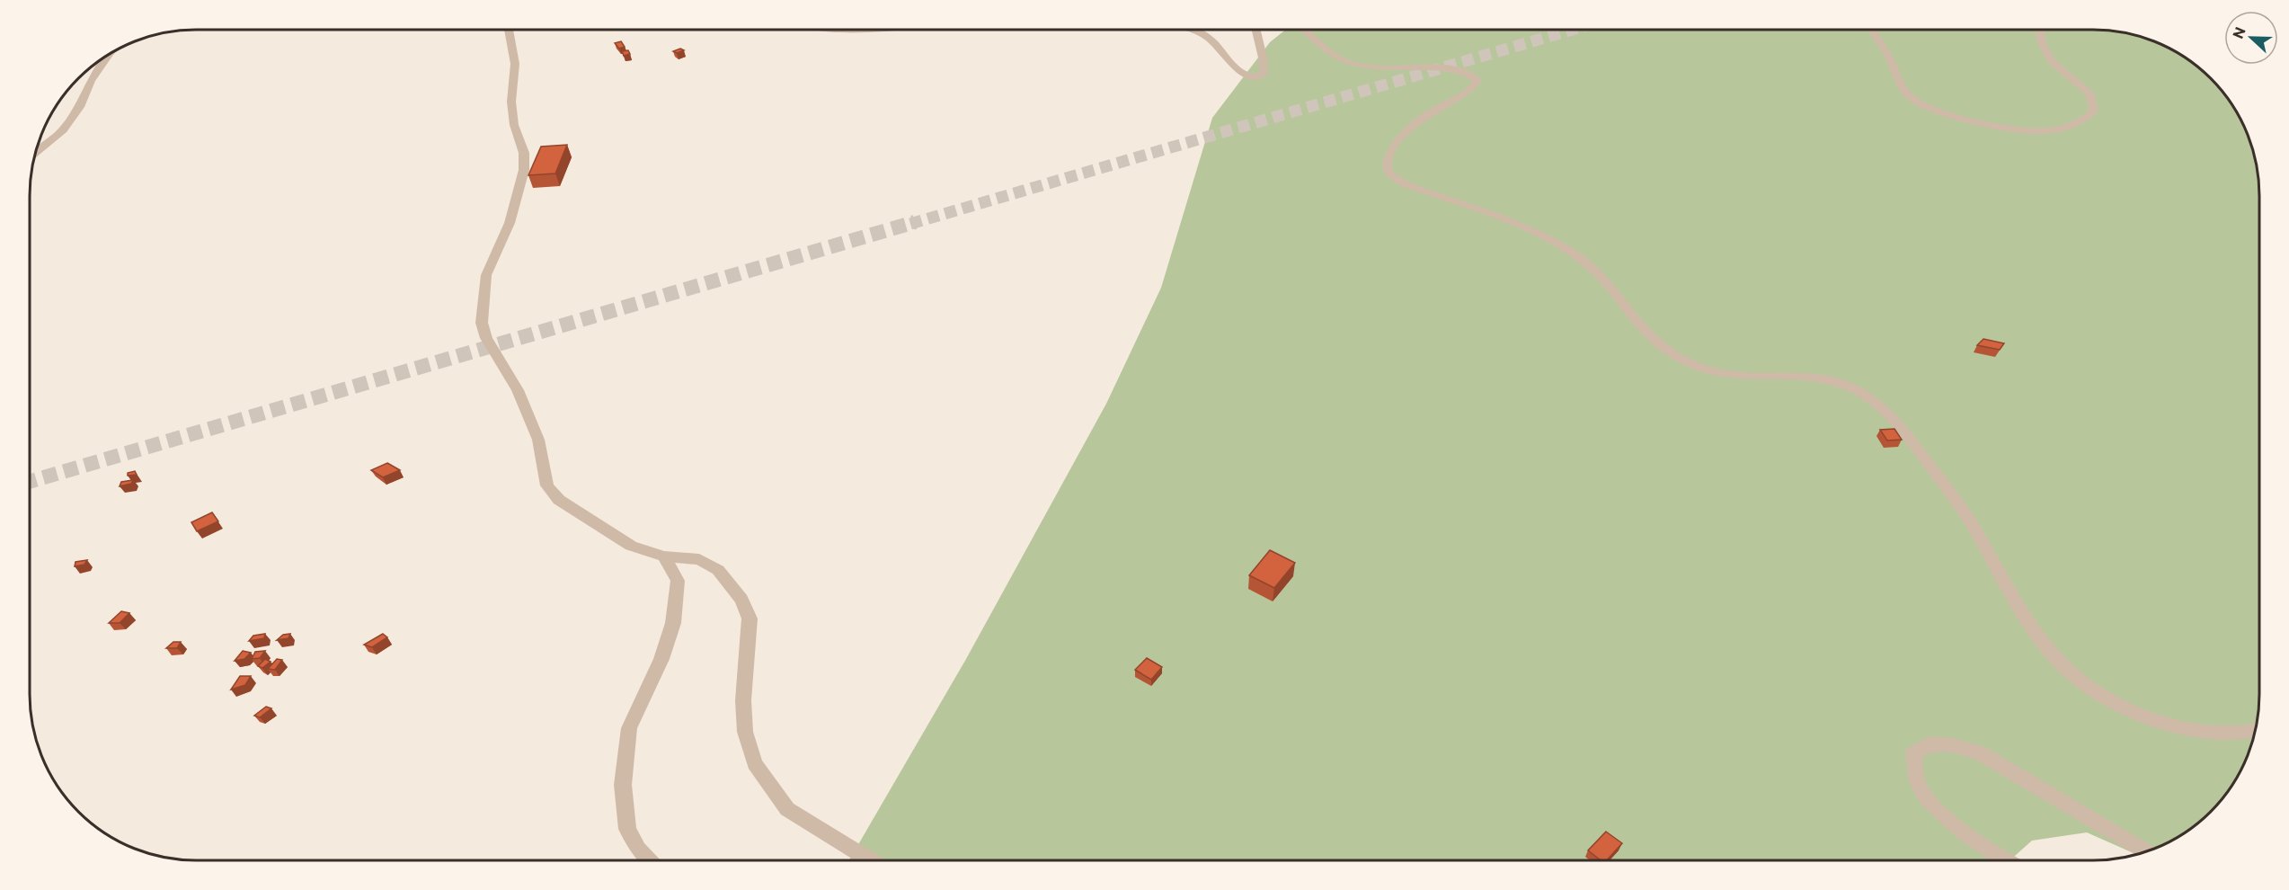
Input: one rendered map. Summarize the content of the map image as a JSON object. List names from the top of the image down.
{
  "north": "left"
}
